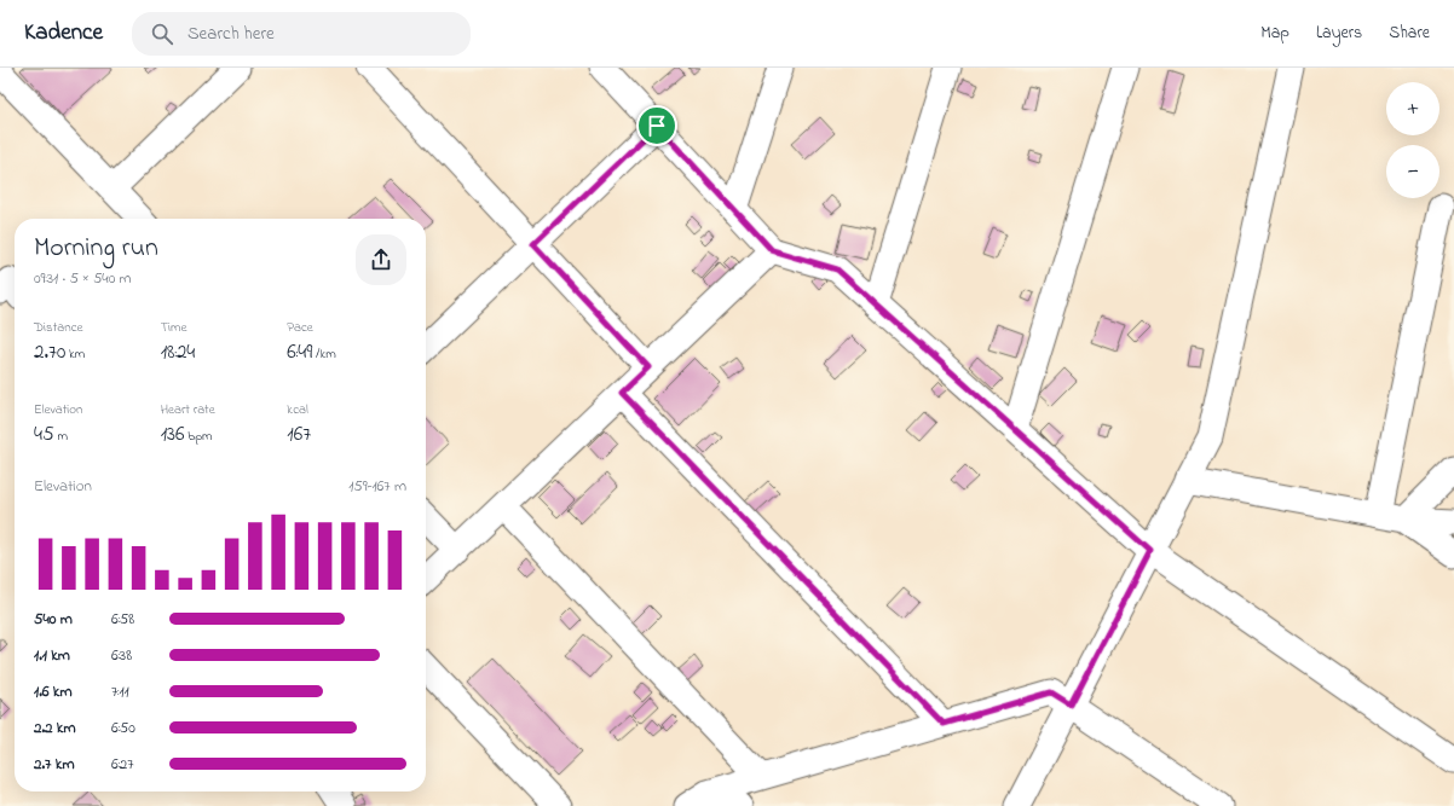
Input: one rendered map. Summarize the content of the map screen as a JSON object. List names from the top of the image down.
{
  "page": {
    "header": "Kadence",
    "search": "Search here",
    "nav": ["Map", "Layers", "Share"],
    "map_buttons": ["+", "−"],
    "heading": ["Morning run", "09:31 · 5 × 540 m"],
    "stats": [
      ["Distance", "2.70 km"],
      ["Time", "18:24"],
      ["Pace", "6:49 /km"],
      ["Elevation", "45 m"],
      ["Heart rate", "136 bpm"],
      ["kcal", "167"]
    ],
    "chart": ["Elevation", "159–167 m"],
    "list": [
      {
        "name": "540 m",
        "note": "6:58"
      },
      {
        "name": "1.1 km",
        "note": "6:38"
      },
      {
        "name": "1.6 km",
        "note": "7:11"
      },
      {
        "name": "2.2 km",
        "note": "6:50"
      },
      {
        "name": "2.7 km",
        "note": "6:27"
      }
    ]
  }
}
